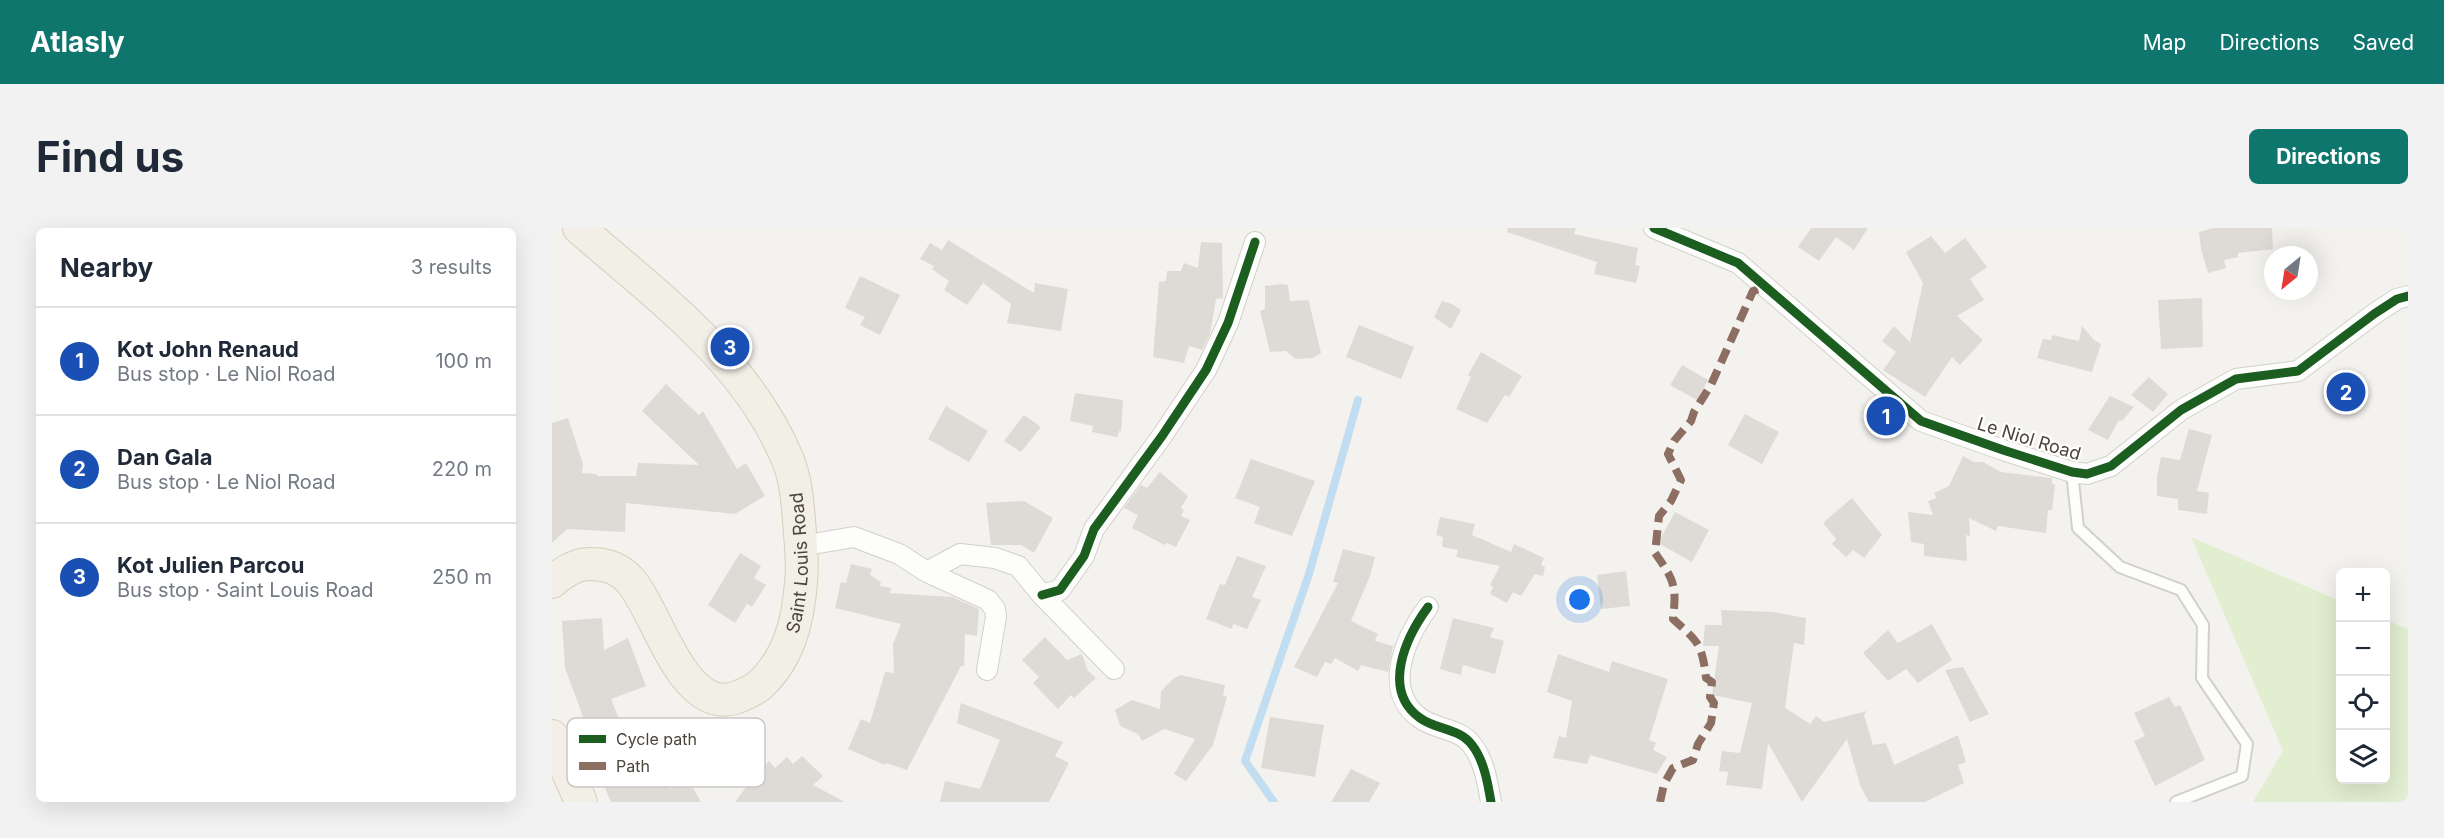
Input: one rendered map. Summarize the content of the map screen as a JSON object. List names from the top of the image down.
{
  "streets": {
    "main road": ["Saint Louis Road"],
    "street": ["Le Niol Road"]
  },
  "legend": ["Cycle path", "Path"],
  "north": "bottom left",
  "page": {
    "header": "Atlasly",
    "nav": ["Map", "Directions", "Saved"],
    "buttons": "Directions",
    "title": "Find us",
    "heading": ["Nearby", "3 results"],
    "list": [
      {
        "mark": "1",
        "name": "Kot John Renaud",
        "note": "Bus stop · Le Niol Road",
        "value": "100 m"
      },
      {
        "mark": "2",
        "name": "Dan Gala",
        "note": "Bus stop · Le Niol Road",
        "value": "220 m"
      },
      {
        "mark": "3",
        "name": "Kot Julien Parcou",
        "note": "Bus stop · Saint Louis Road",
        "value": "250 m"
      }
    ],
    "pins": ["3", "2", "1"],
    "map_buttons": ["+", "−"]
  }
}
